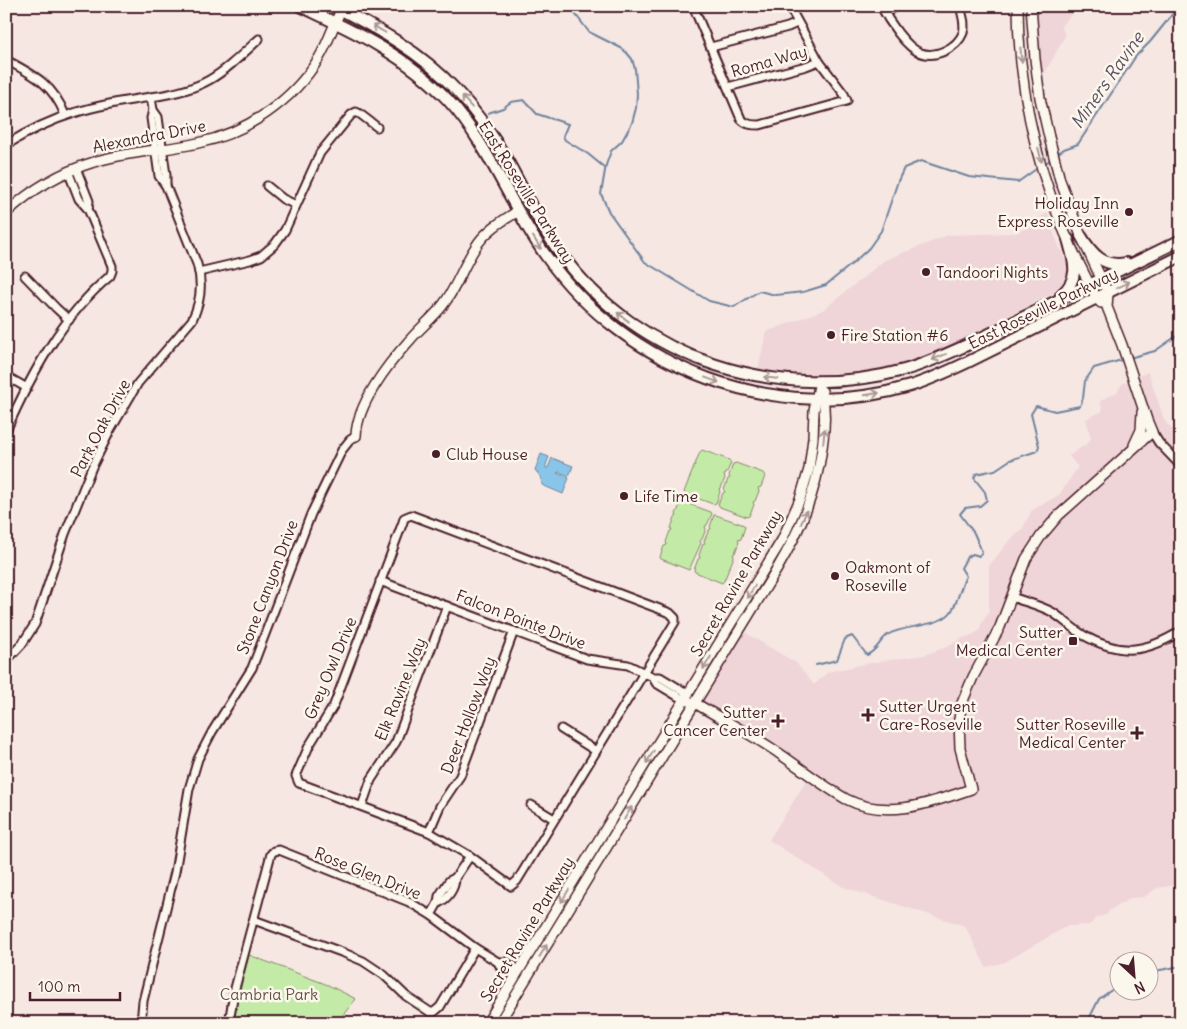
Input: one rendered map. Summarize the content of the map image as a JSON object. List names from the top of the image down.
{
  "streets": {
    "main road": [
      "Alexandra Drive",
      "East Roseville Parkway",
      "Secret Ravine Parkway",
      "Stone Canyon Drive"
    ],
    "street": [
      "Roma Way",
      "Park Oak Drive",
      "Falcon Pointe Drive",
      "Grey Owl Drive",
      "Elk Ravine Way",
      "Deer Hollow Way",
      "Rose Glen Drive"
    ]
  },
  "crossings": [
    ["Alexandra Drive", "East Roseville Parkway"],
    ["Alexandra Drive", "Park Oak Drive"],
    ["East Roseville Parkway", "Secret Ravine Parkway"],
    ["East Roseville Parkway", "Stone Canyon Drive"],
    ["Secret Ravine Parkway", "Falcon Pointe Drive"],
    ["Secret Ravine Parkway", "Rose Glen Drive"],
    ["Falcon Pointe Drive", "Grey Owl Drive"],
    ["Falcon Pointe Drive", "Elk Ravine Way"],
    ["Falcon Pointe Drive", "Deer Hollow Way"],
    ["Grey Owl Drive", "Elk Ravine Way"],
    ["Grey Owl Drive", "Deer Hollow Way"]
  ],
  "water": ["Miners Ravine"],
  "parks": ["Cambria Park"],
  "places": {
    "other": [
      "Holiday Inn Express Roseville",
      "Tandoori Nights",
      "Fire Station #6",
      "Club House",
      "Life Time",
      "Oakmont of Roseville"
    ],
    "transit": ["Sutter Medical Center"],
    "health": ["Sutter Urgent Care-Roseville", "Sutter Cancer Center", "Sutter Roseville Medical Center"]
  },
  "scale_bar": "100 m",
  "north": "bottom right"
}
